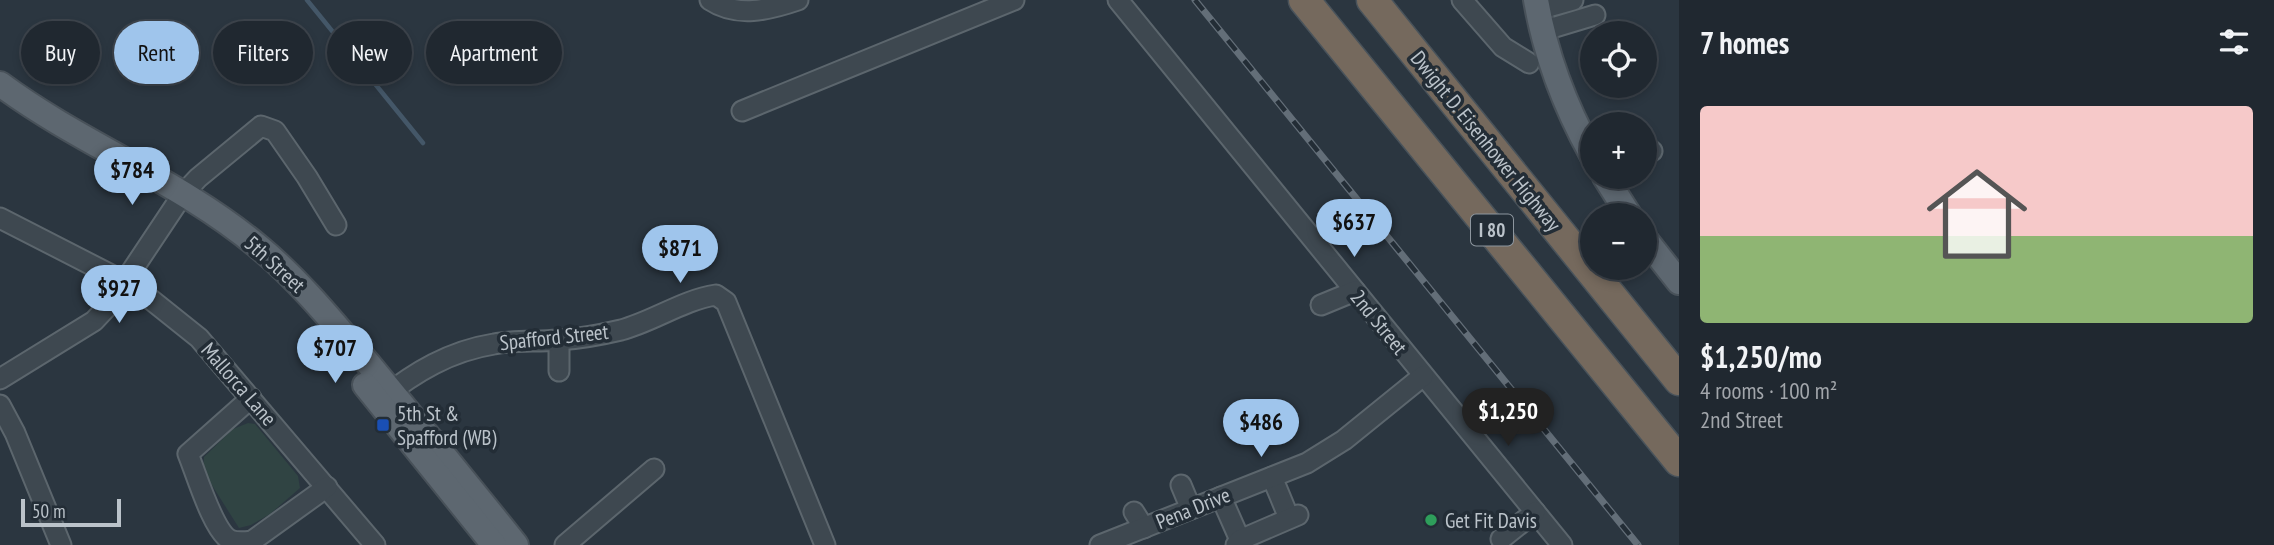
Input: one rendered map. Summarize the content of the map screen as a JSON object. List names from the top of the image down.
{
  "streets": {
    "highway": ["Dwight D. Eisenhower Highway", "I 80"],
    "main road": ["5th Street"],
    "street": [
      "2nd Street",
      "Spafford Street",
      "Mallorca Lane",
      "Pena Drive"
    ]
  },
  "crossings": [
    ["5th Street", "Spafford Street"],
    ["2nd Street", "Pena Drive"]
  ],
  "places": {
    "transit": ["5th St & Spafford (WB)"],
    "other": ["Get Fit Davis"]
  },
  "scale_bar": "50 m",
  "page": {
    "heading": "7 homes",
    "map_buttons": ["+", "−"],
    "chip": [
      "Buy",
      "Rent",
      "Filters",
      "New",
      "Apartment"
    ],
    "list": [
      {
        "name": "$1,250/mo",
        "note": "4 rooms · 100 m² · 2nd Street"
      }
    ],
    "price": [
      "$784",
      "$637",
      "$871",
      "$927",
      "$707",
      "$1,250",
      "$486"
    ],
    "scale": "50 m"
  }
}
